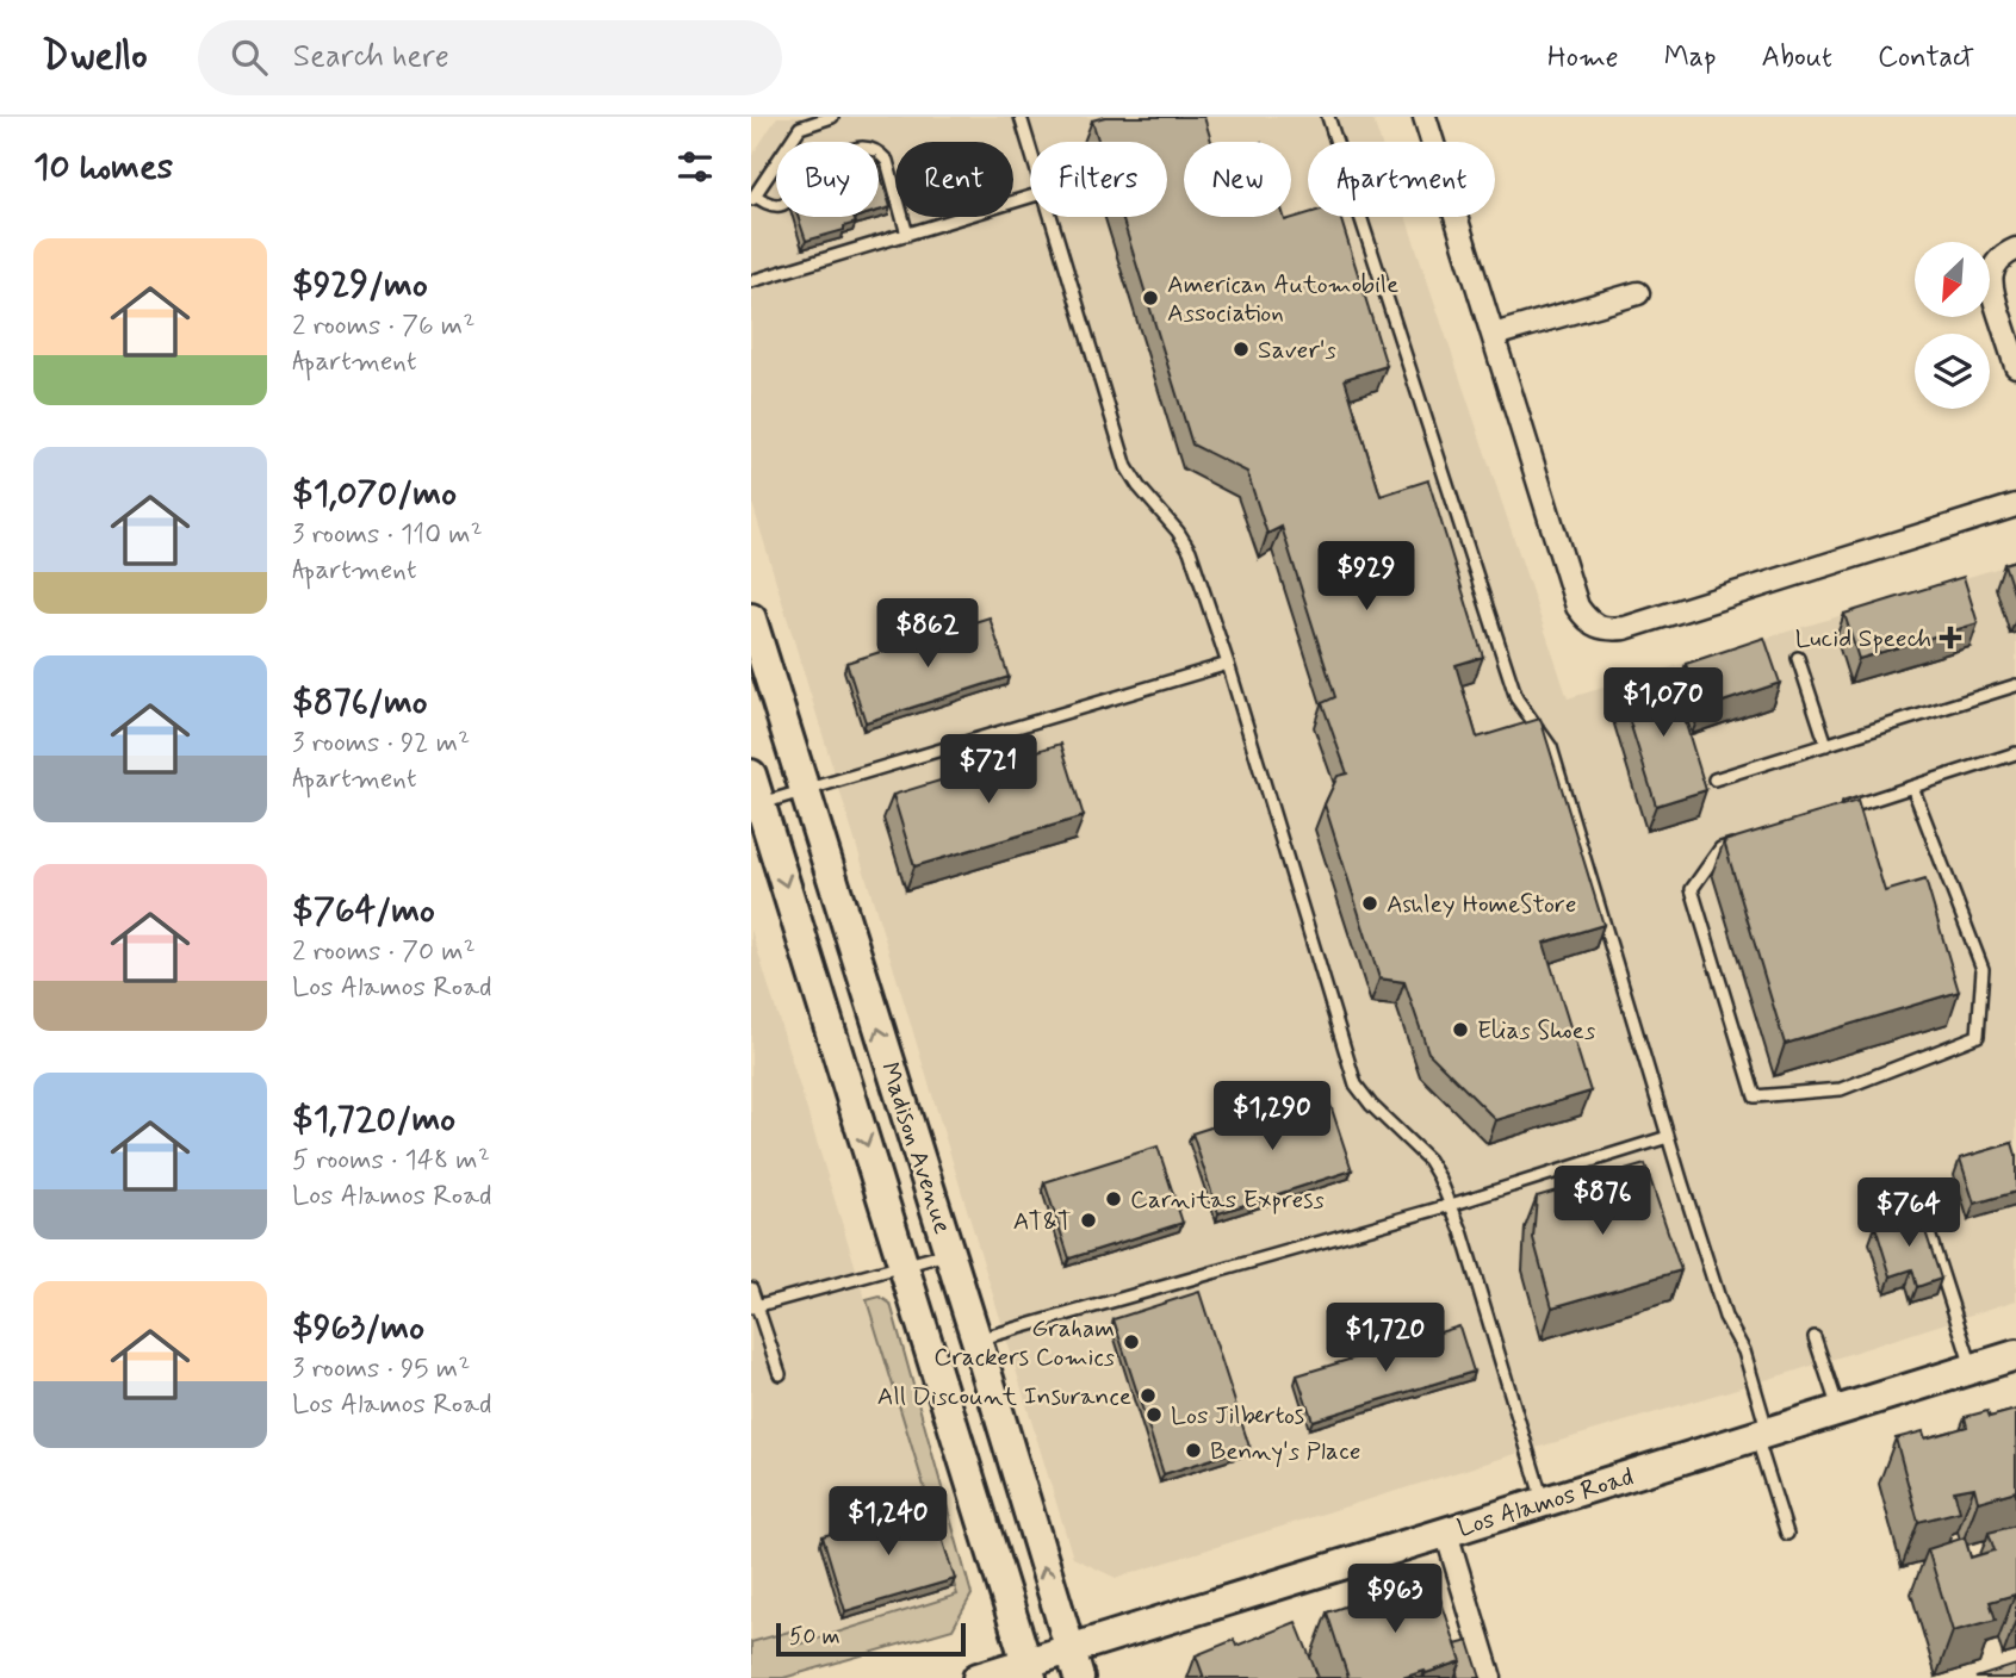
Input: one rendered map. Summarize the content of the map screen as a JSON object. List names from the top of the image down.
{
  "streets": {
    "main road": ["Madison Avenue", "Los Alamos Road"]
  },
  "crossings": [
    ["Madison Avenue", "Los Alamos Road"]
  ],
  "places": {
    "other": [
      "American Automobile Association",
      "Saver's",
      "Ashley HomeStore",
      "Elias Shoes",
      "Carnitas Express",
      "AT&T",
      "Graham Crackers Comics",
      "All Discount Insurance",
      "Los Jilbertos",
      "Benny's Place"
    ],
    "health": ["Lucid Speech"]
  },
  "scale_bar": "50 m",
  "north": "bottom left",
  "page": {
    "header": "Dwello",
    "search": "Search here",
    "nav": [
      "Home",
      "Map",
      "About",
      "Contact"
    ],
    "heading": "10 homes",
    "chip": [
      "Buy",
      "Rent",
      "Filters",
      "New",
      "Apartment"
    ],
    "list": [
      {
        "name": "$929/mo",
        "note": "2 rooms · 76 m² · Apartment"
      },
      {
        "name": "$1,070/mo",
        "note": "3 rooms · 110 m² · Apartment"
      },
      {
        "name": "$876/mo",
        "note": "3 rooms · 92 m² · Apartment"
      },
      {
        "name": "$764/mo",
        "note": "2 rooms · 70 m² · Los Alamos Road"
      },
      {
        "name": "$1,720/mo",
        "note": "5 rooms · 148 m² · Los Alamos Road"
      },
      {
        "name": "$963/mo",
        "note": "3 rooms · 95 m² · Los Alamos Road"
      }
    ],
    "price": [
      "$929",
      "$862",
      "$1,070",
      "$721",
      "$1,290",
      "$876",
      "$764",
      "$1,720",
      "$1,240",
      "$963"
    ],
    "scale": "50 m"
  }
}
